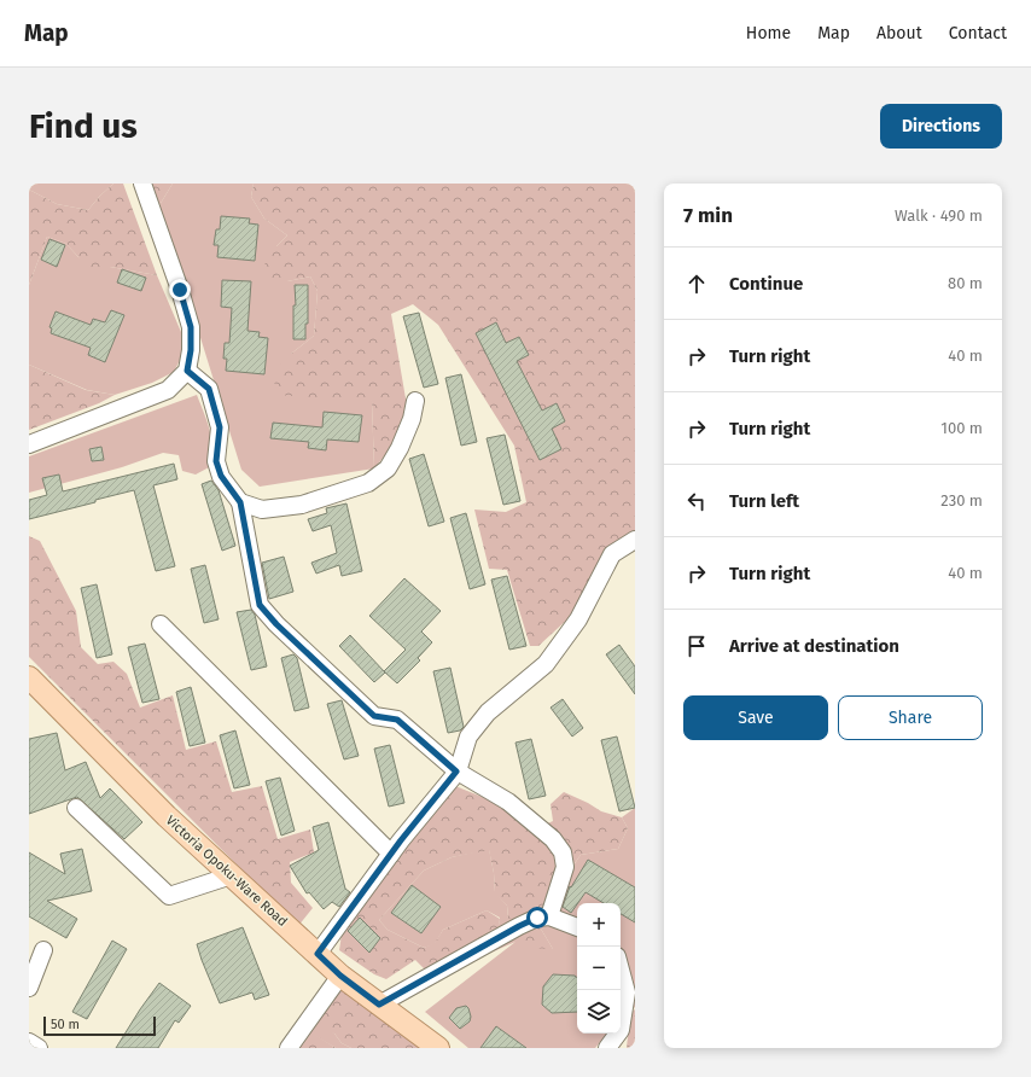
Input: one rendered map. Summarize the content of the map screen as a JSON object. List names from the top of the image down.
{
  "streets": {
    "main road": ["Victoria Opoku-Ware Road"]
  },
  "scale_bar": "50 m",
  "page": {
    "header": "Map",
    "nav": [
      "Home",
      "Map",
      "About",
      "Contact"
    ],
    "buttons": [
      "Directions",
      ["Save", "Share"]
    ],
    "title": "Find us",
    "heading": ["7 min", "Walk · 490 m"],
    "list": [
      ["Continue", "80 m"],
      ["Turn right", "40 m"],
      ["Turn right", "100 m"],
      ["Turn left", "230 m"],
      ["Turn right", "40 m"],
      "Arrive at destination"
    ],
    "map_buttons": ["+", "−"],
    "scale": "50 m"
  }
}
